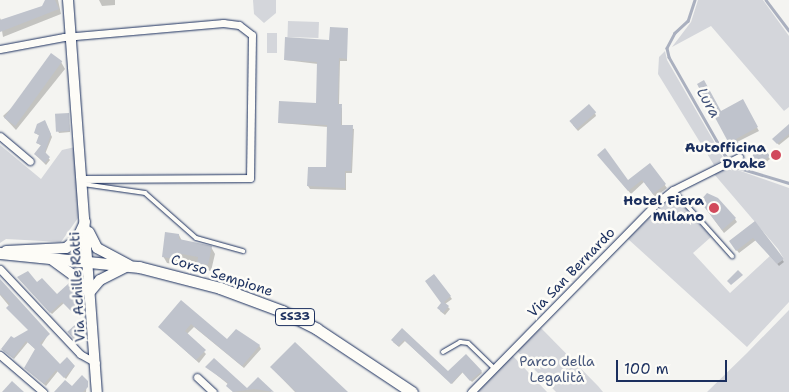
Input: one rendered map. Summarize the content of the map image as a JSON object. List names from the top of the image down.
{
  "streets": {
    "main road": ["Corso Sempione", "SS33"],
    "street": ["Via San Bernardo", "Via Achille Ratti"]
  },
  "crossings": [
    ["Corso Sempione", "Via Achille Ratti"]
  ],
  "water": ["Lura"],
  "parks": ["Parco della Legalità"],
  "places": ["Autofficina Drake", "Hotel Fiera Milano"],
  "scale_bar": "100 m"
}
